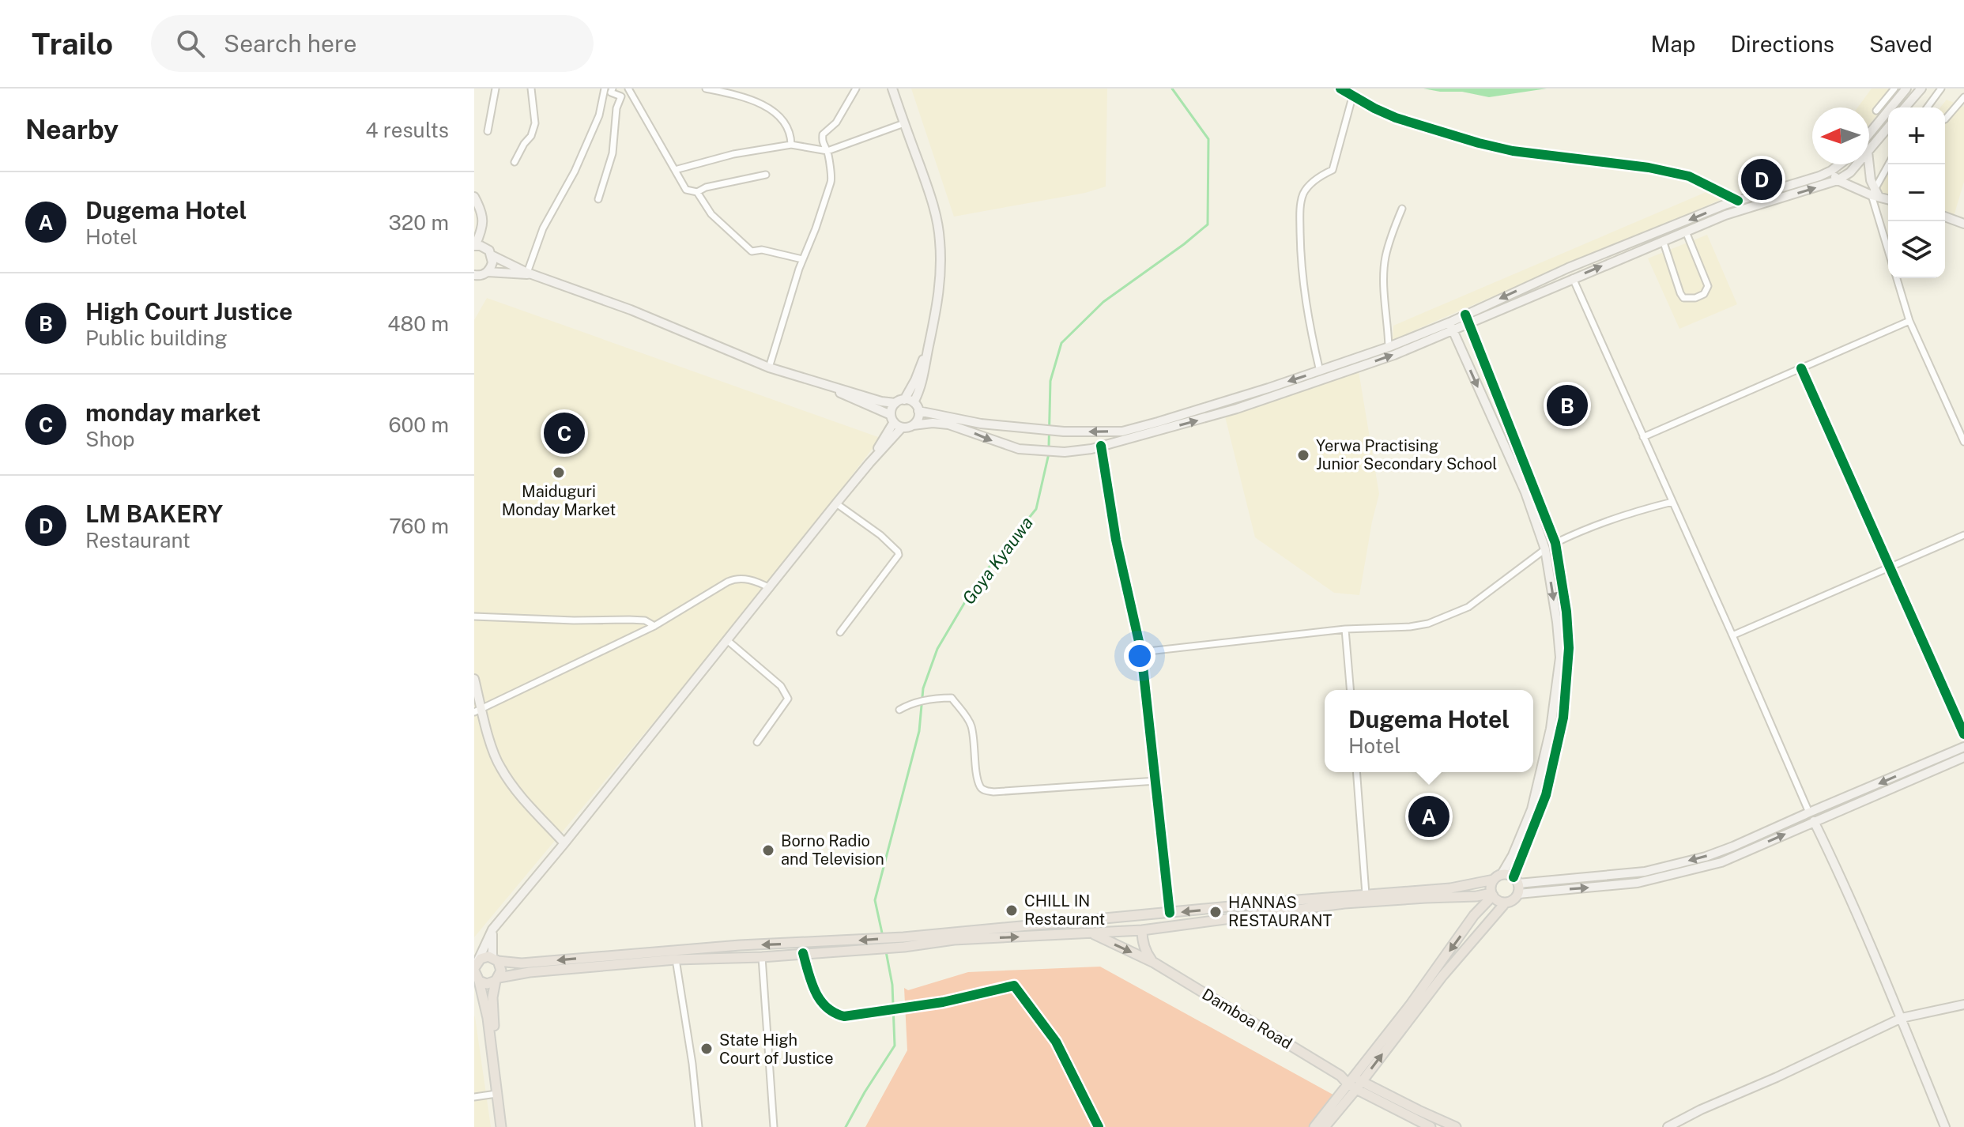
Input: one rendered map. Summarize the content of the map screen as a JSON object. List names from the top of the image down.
{
  "streets": {
    "main road": ["Damboa Road"]
  },
  "water": ["Goya Kyauwa"],
  "places": [
    "Yerwa Practising Junior Secondary School",
    "Maiduguri Monday Market",
    "Borno Radio and Television",
    "CHILL IN Restaurant",
    "HANNAS RESTAURANT",
    "State High Court of Justice"
  ],
  "north": "left",
  "page": {
    "header": "Trailo",
    "search": "Search here",
    "nav": ["Map", "Directions", "Saved"],
    "heading": ["Nearby", "4 results"],
    "map_buttons": ["+", "−"],
    "pins": [
      "D",
      "B",
      "C",
      "A"
    ],
    "list": [
      {
        "mark": "A",
        "name": "Dugema Hotel",
        "note": "Hotel",
        "value": "320 m"
      },
      {
        "mark": "B",
        "name": "High Court Justice",
        "note": "Public building",
        "value": "480 m"
      },
      {
        "mark": "C",
        "name": "monday market",
        "note": "Shop",
        "value": "600 m"
      },
      {
        "mark": "D",
        "name": "LM BAKERY",
        "note": "Restaurant",
        "value": "760 m"
      }
    ],
    "popup": ["Dugema Hotel", "Hotel"]
  }
}
